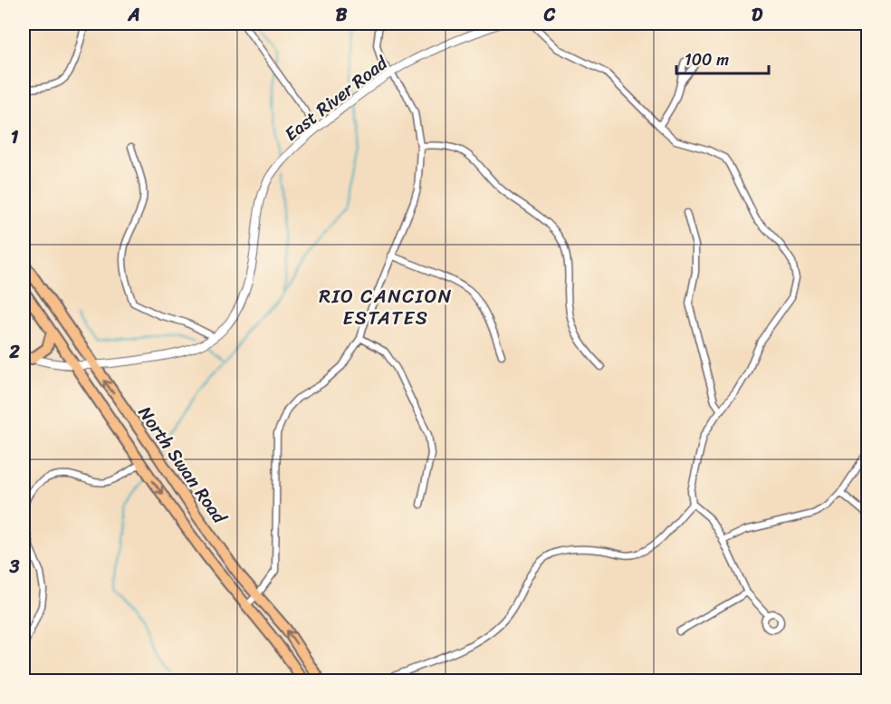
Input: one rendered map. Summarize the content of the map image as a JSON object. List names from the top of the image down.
{
  "streets": {
    "main road": ["North Swan Road"],
    "street": ["East River Road"]
  },
  "crossings": [
    ["East River Road", "North Swan Road"]
  ],
  "districts": ["RIO CANCION ESTATES"],
  "scale_bar": "100 m",
  "grid": {
    "columns": [
      "A",
      "B",
      "C",
      "D"
    ],
    "rows": ["1", "2", "3"]
  }
}
